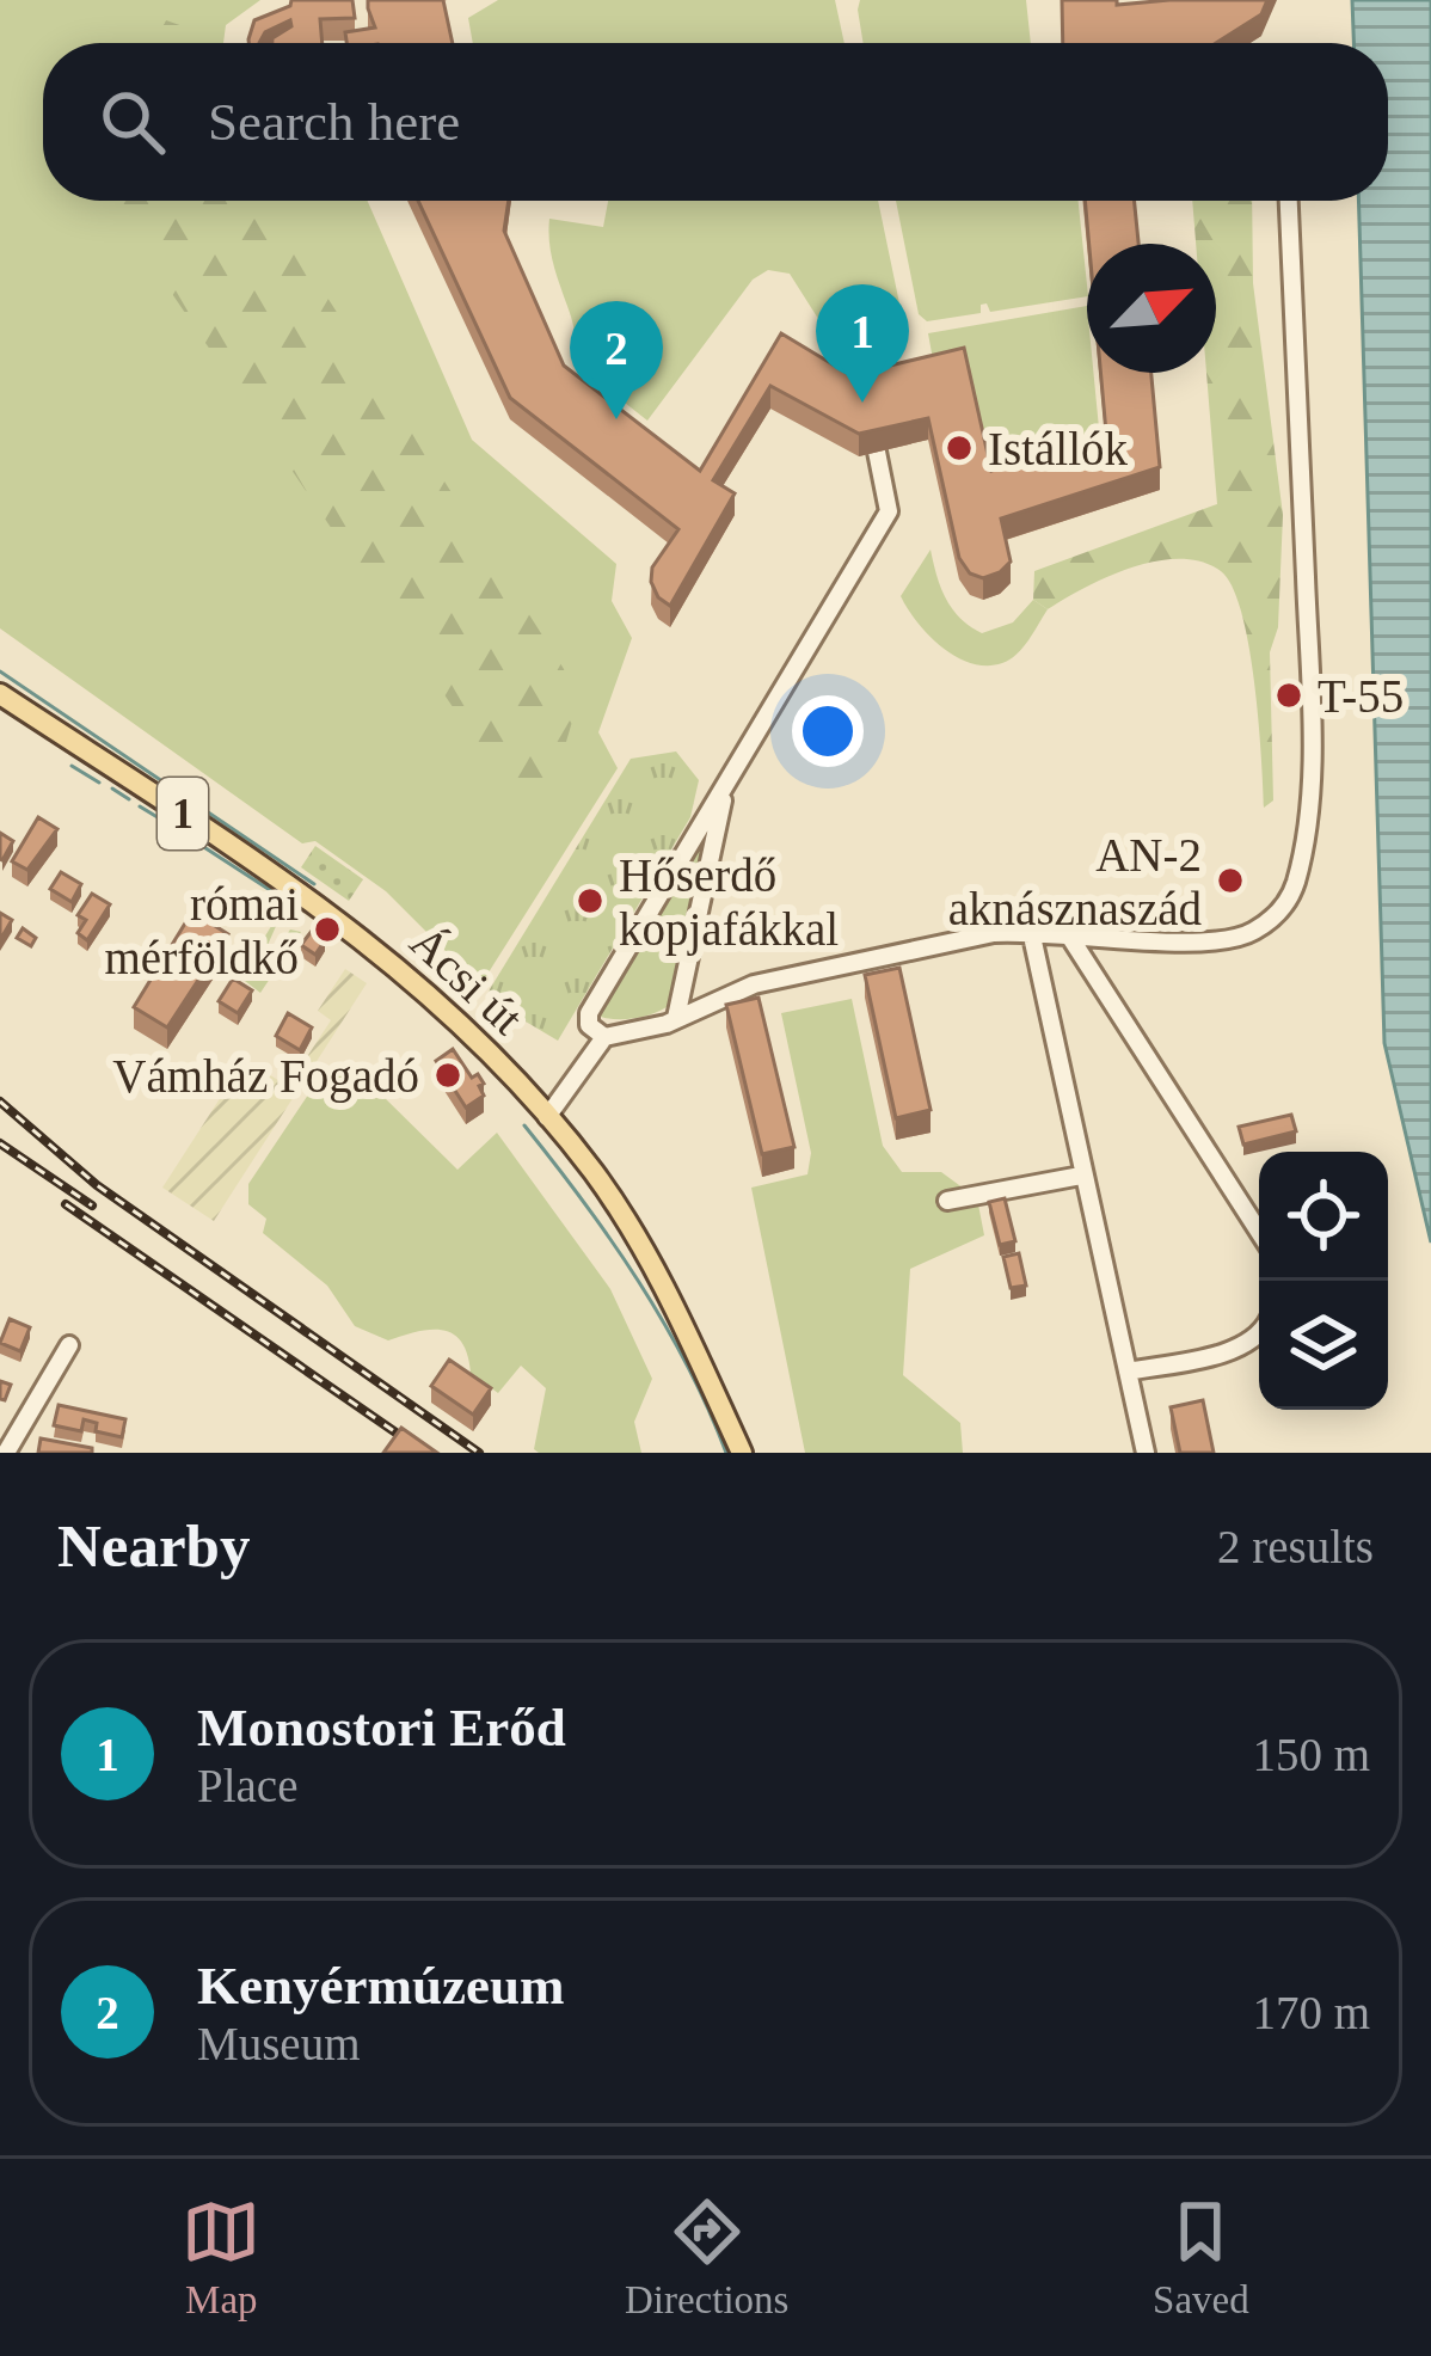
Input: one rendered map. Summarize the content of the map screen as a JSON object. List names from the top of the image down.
{
  "streets": {
    "main road": ["1", "Ácsi út"]
  },
  "places": [
    "Istállók",
    "T-55",
    "AN-2 aknásznaszád",
    "Hőserdő kopjafákkal",
    "római mérföldkő",
    "Vámház Fogadó"
  ],
  "north": "top right",
  "page": {
    "search": "Search here",
    "pins": ["1", "2"],
    "heading": ["Nearby", "2 results"],
    "list": [
      {
        "mark": "1",
        "name": "Monostori Erőd",
        "note": "Place",
        "value": "150 m"
      },
      {
        "mark": "2",
        "name": "Kenyérmúzeum",
        "note": "Museum",
        "value": "170 m"
      }
    ],
    "nav": ["Map", "Directions", "Saved"]
  }
}
